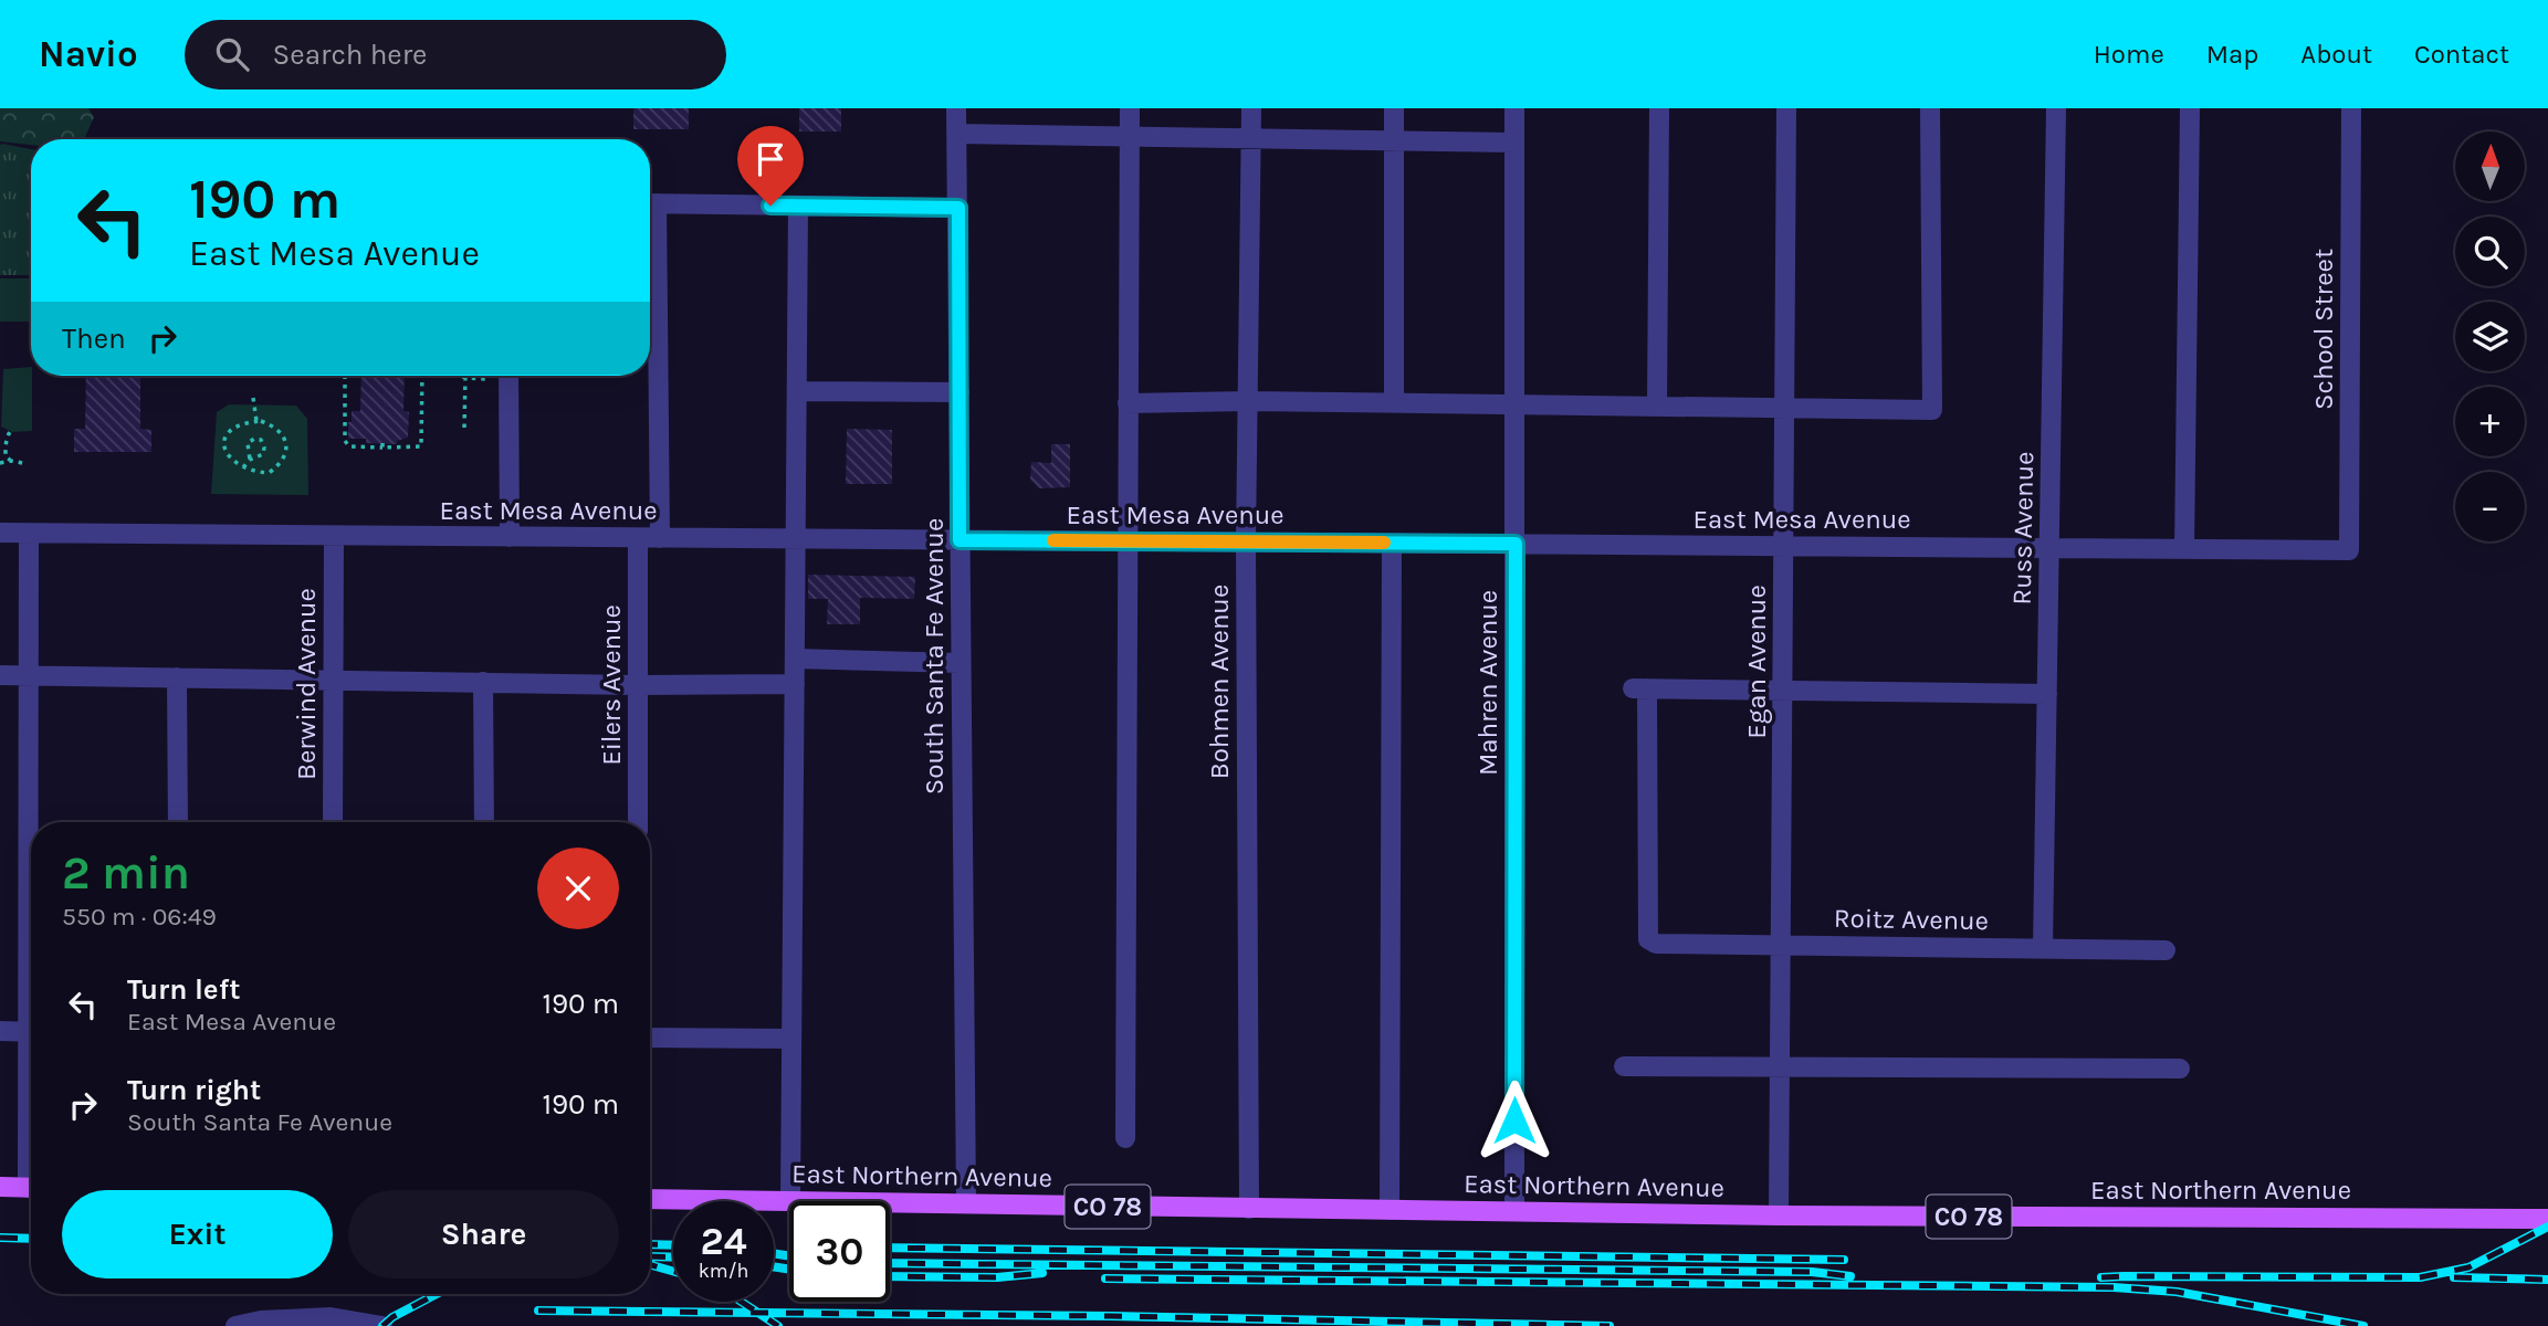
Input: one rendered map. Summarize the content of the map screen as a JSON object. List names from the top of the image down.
{
  "streets": {
    "main road": ["East Northern Avenue", "CO 78"],
    "street": [
      "School Street",
      "East Mesa Avenue",
      "Russ Avenue",
      "South Santa Fe Avenue",
      "Egan Avenue",
      "Bohmen Avenue",
      "Mahren Avenue",
      "Berwind Avenue",
      "Eilers Avenue",
      "Roitz Avenue"
    ]
  },
  "crossings": [
    ["School Street", "East Mesa Avenue"],
    ["East Mesa Avenue", "Russ Avenue"],
    ["East Mesa Avenue", "South Santa Fe Avenue"],
    ["East Mesa Avenue", "Egan Avenue"],
    ["East Mesa Avenue", "Bohmen Avenue"],
    ["East Mesa Avenue", "Mahren Avenue"],
    ["East Mesa Avenue", "Berwind Avenue"],
    ["East Mesa Avenue", "Eilers Avenue"],
    ["Russ Avenue", "Roitz Avenue"],
    ["South Santa Fe Avenue", "East Northern Avenue"],
    ["Egan Avenue", "Roitz Avenue"],
    ["Egan Avenue", "East Northern Avenue"],
    ["Bohmen Avenue", "East Northern Avenue"],
    ["Mahren Avenue", "East Northern Avenue"]
  ],
  "north": "top",
  "page": {
    "header": "Navio",
    "search": "Search here",
    "nav": [
      "Home",
      "Map",
      "About",
      "Contact"
    ],
    "map_buttons": ["+", "−"],
    "turn": ["190 m", "East Mesa Avenue"],
    "then": "Then",
    "heading": ["2 min", "550 m · 06:49"],
    "list": [
      {
        "name": "Turn left",
        "note": "East Mesa Avenue",
        "value": "190 m"
      },
      {
        "name": "Turn right",
        "note": "South Santa Fe Avenue",
        "value": "190 m"
      }
    ],
    "buttons": ["Exit", "Share"],
    "speed": "24 km/h",
    "limit": "30"
  }
}
